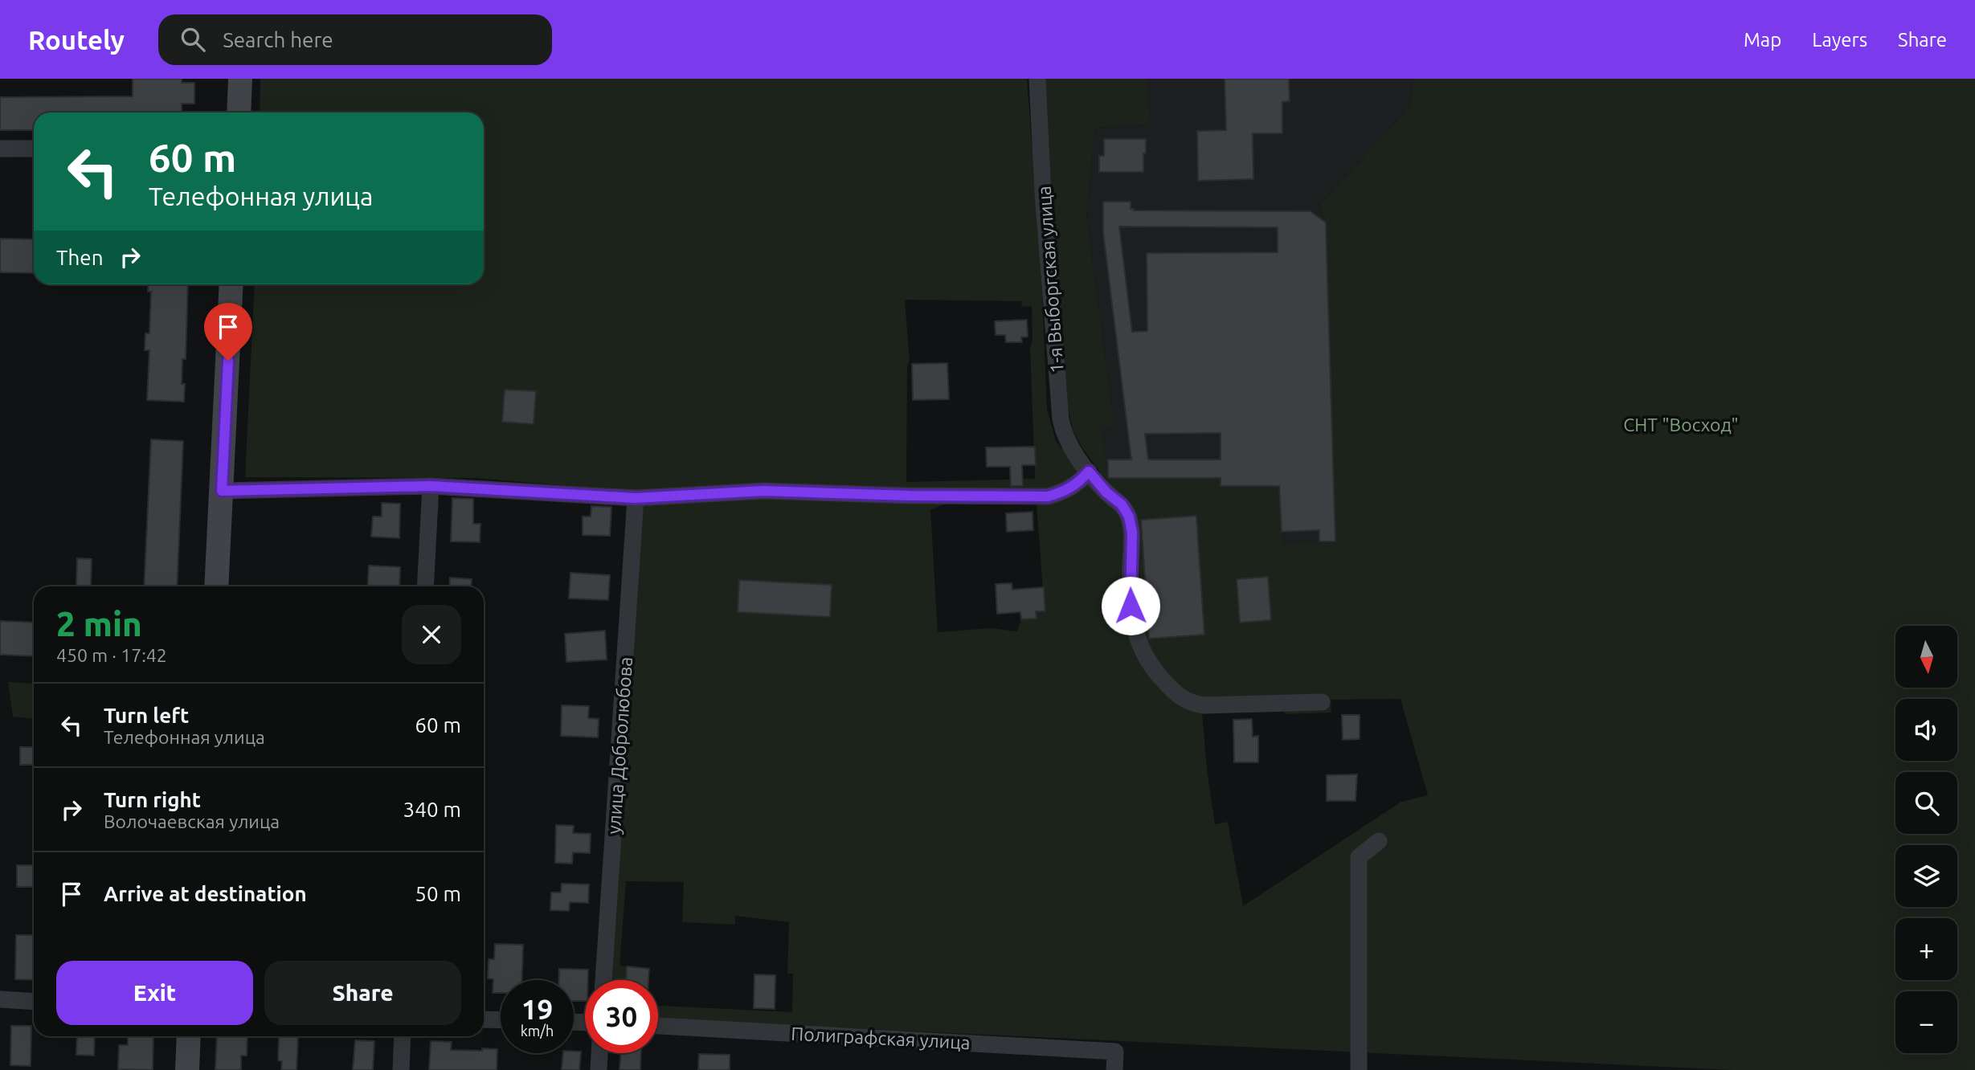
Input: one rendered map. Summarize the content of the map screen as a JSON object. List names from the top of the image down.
{
  "streets": {
    "street": ["1-я Выборгская улица", "улица Добролюбова", "Полиграфская улица"]
  },
  "parks": ["СНТ \"Восход\""],
  "north": "bottom",
  "page": {
    "header": "Routely",
    "search": "Search here",
    "nav": ["Map", "Layers", "Share"],
    "turn": ["60 m", "Телефонная улица"],
    "then": "Then",
    "heading": ["2 min", "450 m · 17:42"],
    "map_buttons": ["+", "−"],
    "list": [
      {
        "name": "Turn left",
        "note": "Телефонная улица",
        "value": "60 m"
      },
      {
        "name": "Turn right",
        "note": "Волочаевская улица",
        "value": "340 m"
      },
      {
        "name": "Arrive at destination",
        "value": "50 m"
      }
    ],
    "buttons": ["Exit", "Share"],
    "speed": "19 km/h",
    "limit": "30"
  }
}
